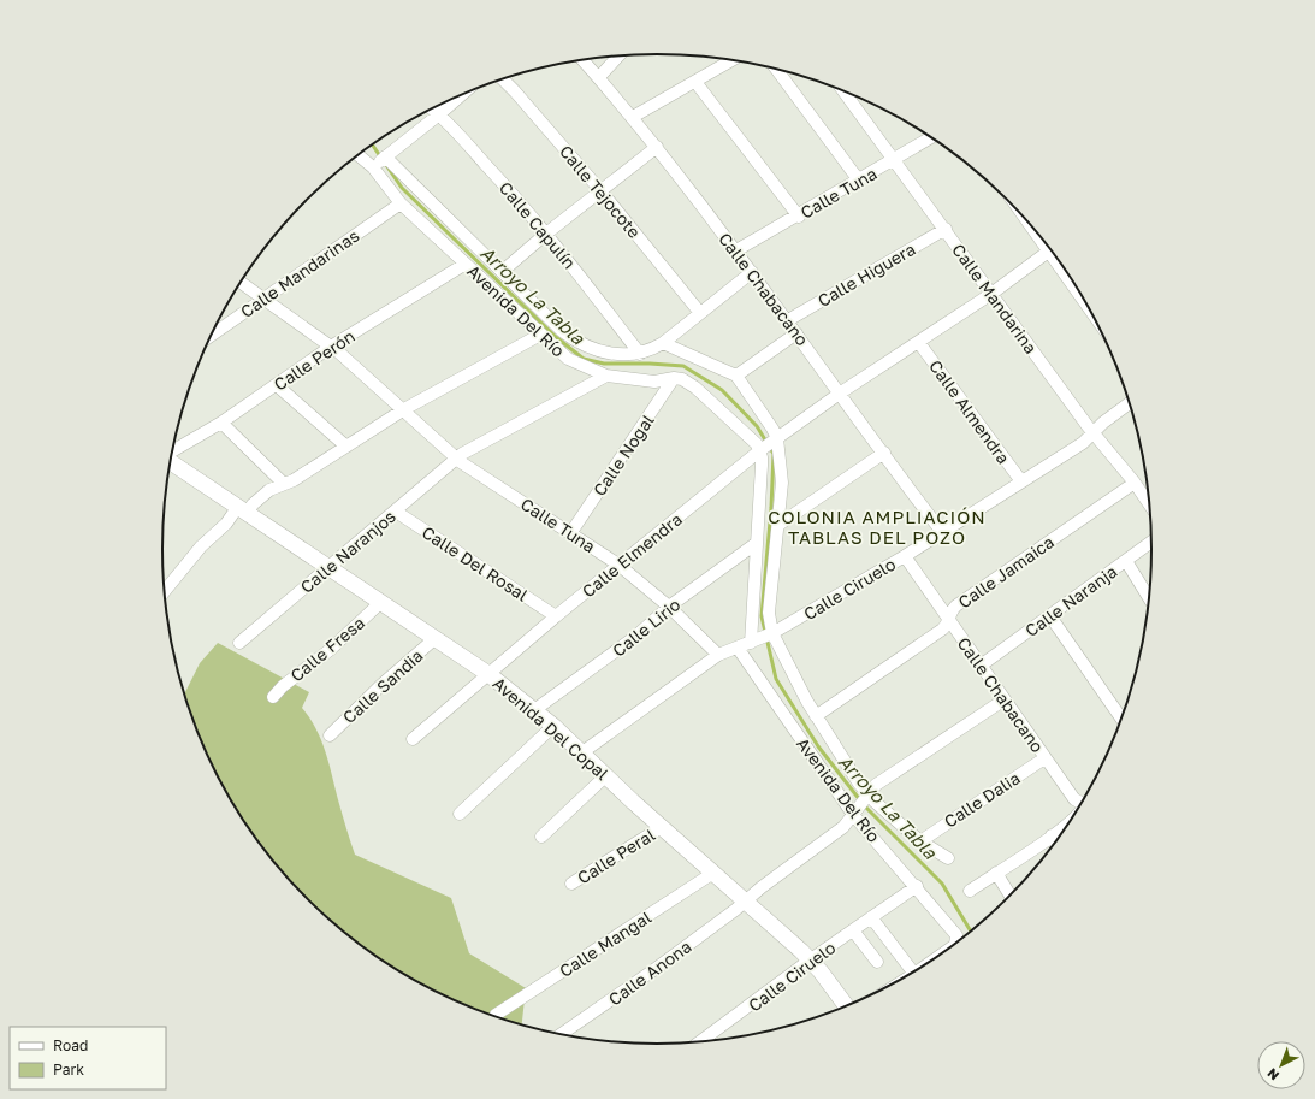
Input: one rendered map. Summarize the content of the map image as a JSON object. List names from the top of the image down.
{
  "streets": {
    "street": [
      "Calle Tejocote",
      "Calle Tuna",
      "Calle Capulín",
      "Calle Mandarinas",
      "Calle Higuera",
      "Calle Chabacano",
      "Calle Mandarina",
      "Avenida Del Río",
      "Calle Perón",
      "Calle Almendra",
      "Calle Nogal",
      "Calle Naranjos",
      "Calle Elmendra",
      "Calle Del Rosal",
      "Calle Jamaica",
      "Calle Ciruelo",
      "Calle Naranja",
      "Calle Lirio",
      "Calle Fresa",
      "Calle Sandia",
      "Avenida Del Copal",
      "Calle Dalia",
      "Calle Peral",
      "Calle Mangal",
      "Calle Anona"
    ]
  },
  "crossings": [
    ["Calle Tuna", "Calle Mandarinas"],
    ["Calle Tuna", "Calle Chabacano"],
    ["Calle Tuna", "Calle Mandarina"],
    ["Calle Tuna", "Calle Perón"],
    ["Calle Tuna", "Calle Nogal"],
    ["Calle Tuna", "Calle Naranjos"],
    ["Calle Tuna", "Calle Elmendra"],
    ["Calle Tuna", "Calle Ciruelo"],
    ["Calle Tuna", "Calle Lirio"],
    ["Calle Capulín", "Avenida Del Río"],
    ["Calle Mandarinas", "Avenida Del Río"],
    ["Calle Higuera", "Calle Chabacano"],
    ["Calle Higuera", "Calle Mandarina"],
    ["Calle Chabacano", "Calle Almendra"],
    ["Calle Chabacano", "Calle Jamaica"],
    ["Calle Chabacano", "Calle Ciruelo"],
    ["Calle Chabacano", "Calle Naranja"],
    ["Calle Chabacano", "Calle Dalia"],
    ["Calle Mandarina", "Calle Almendra"],
    ["Calle Mandarina", "Calle Jamaica"],
    ["Calle Mandarina", "Calle Ciruelo"],
    ["Avenida Del Río", "Calle Perón"],
    ["Avenida Del Río", "Calle Almendra"],
    ["Avenida Del Río", "Calle Nogal"],
    ["Avenida Del Río", "Calle Elmendra"],
    ["Avenida Del Río", "Calle Jamaica"],
    ["Avenida Del Río", "Calle Ciruelo"],
    ["Avenida Del Río", "Calle Dalia"],
    ["Calle Almendra", "Calle Elmendra"],
    ["Calle Almendra", "Calle Ciruelo"],
    ["Calle Naranjos", "Calle Del Rosal"],
    ["Calle Naranjos", "Avenida Del Copal"],
    ["Calle Elmendra", "Calle Del Rosal"],
    ["Calle Elmendra", "Avenida Del Copal"],
    ["Calle Ciruelo", "Avenida Del Copal"],
    ["Calle Lirio", "Avenida Del Copal"],
    ["Calle Fresa", "Avenida Del Copal"],
    ["Calle Sandia", "Avenida Del Copal"],
    ["Avenida Del Copal", "Calle Peral"],
    ["Avenida Del Copal", "Calle Mangal"],
    ["Avenida Del Copal", "Calle Anona"]
  ],
  "districts": ["COLONIA AMPLIACIÓN TABLAS DEL POZO"],
  "water": ["Arroyo La Tabla"],
  "legend": ["Road", "Park"],
  "north": "bottom left"
}
